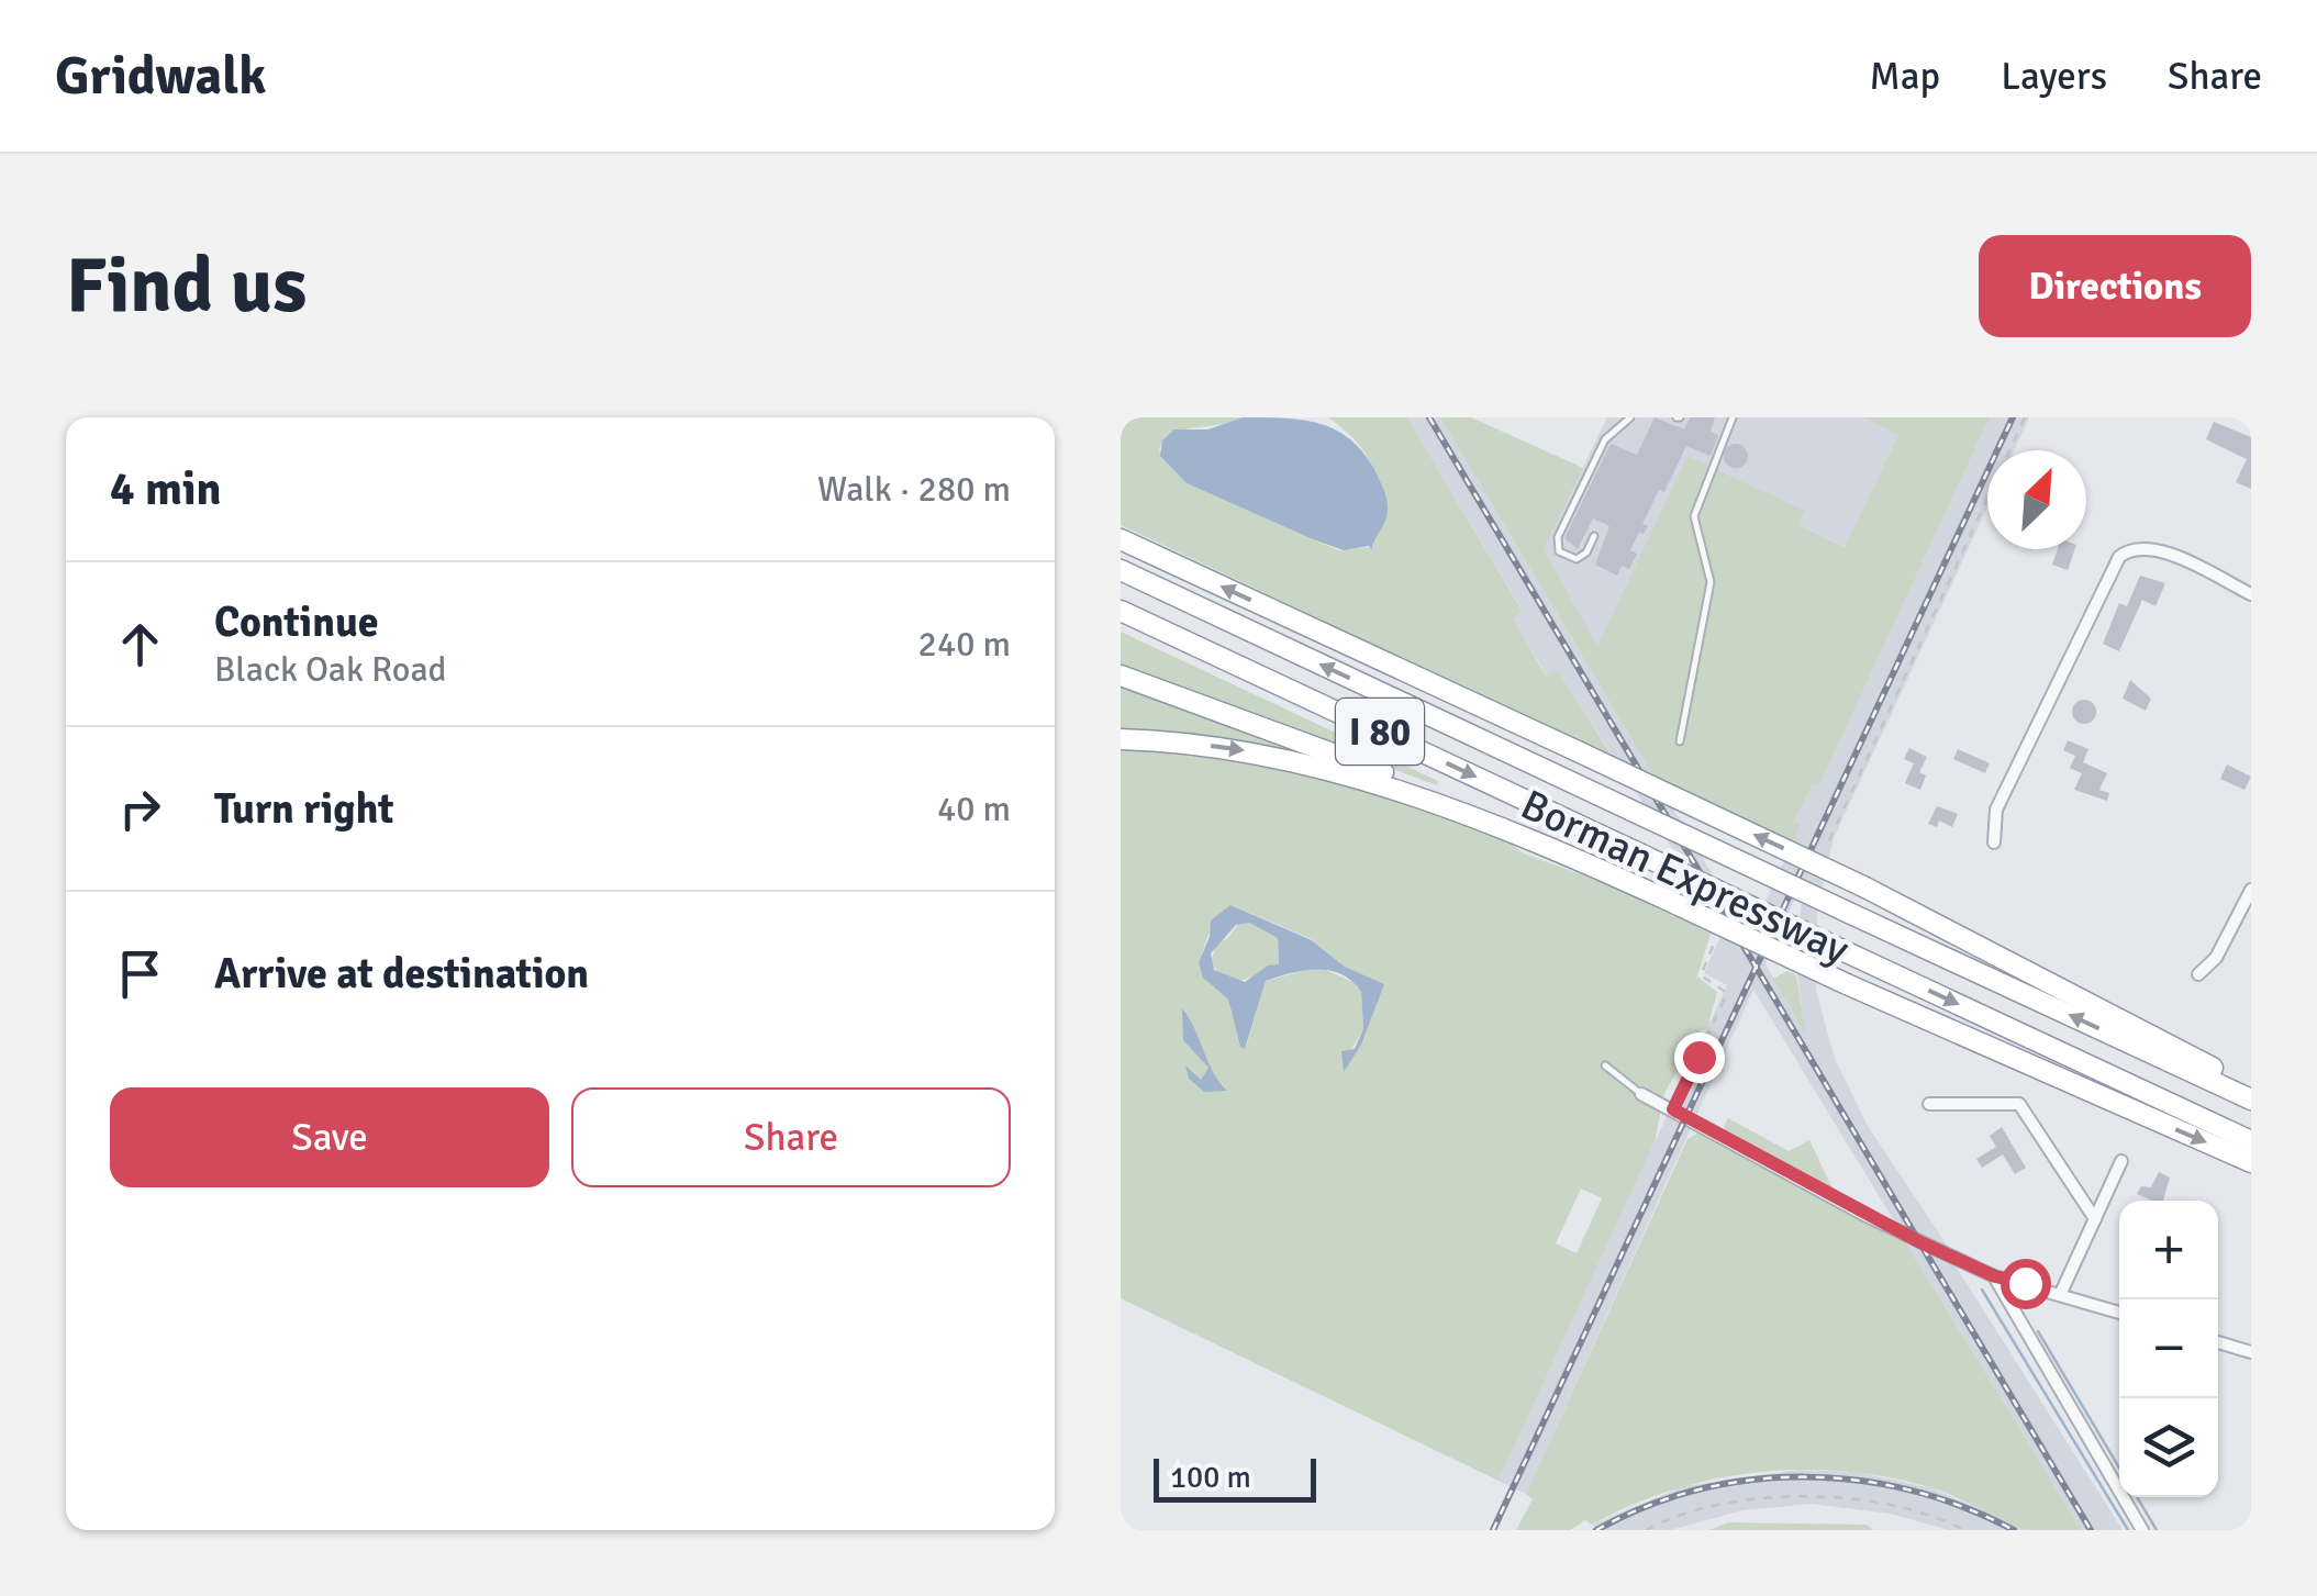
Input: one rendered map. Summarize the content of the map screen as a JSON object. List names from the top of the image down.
{
  "streets": {
    "highway": ["I 80", "Borman Expressway"]
  },
  "scale_bar": "100 m",
  "north": "top right",
  "page": {
    "header": "Gridwalk",
    "nav": ["Map", "Layers", "Share"],
    "buttons": [
      "Directions",
      ["Save", "Share"]
    ],
    "title": "Find us",
    "heading": ["4 min", "Walk · 280 m"],
    "list": [
      ["Continue", "Black Oak Road", "240 m"],
      ["Turn right", "40 m"],
      "Arrive at destination"
    ],
    "map_buttons": ["+", "−"],
    "scale": "100 m"
  }
}
